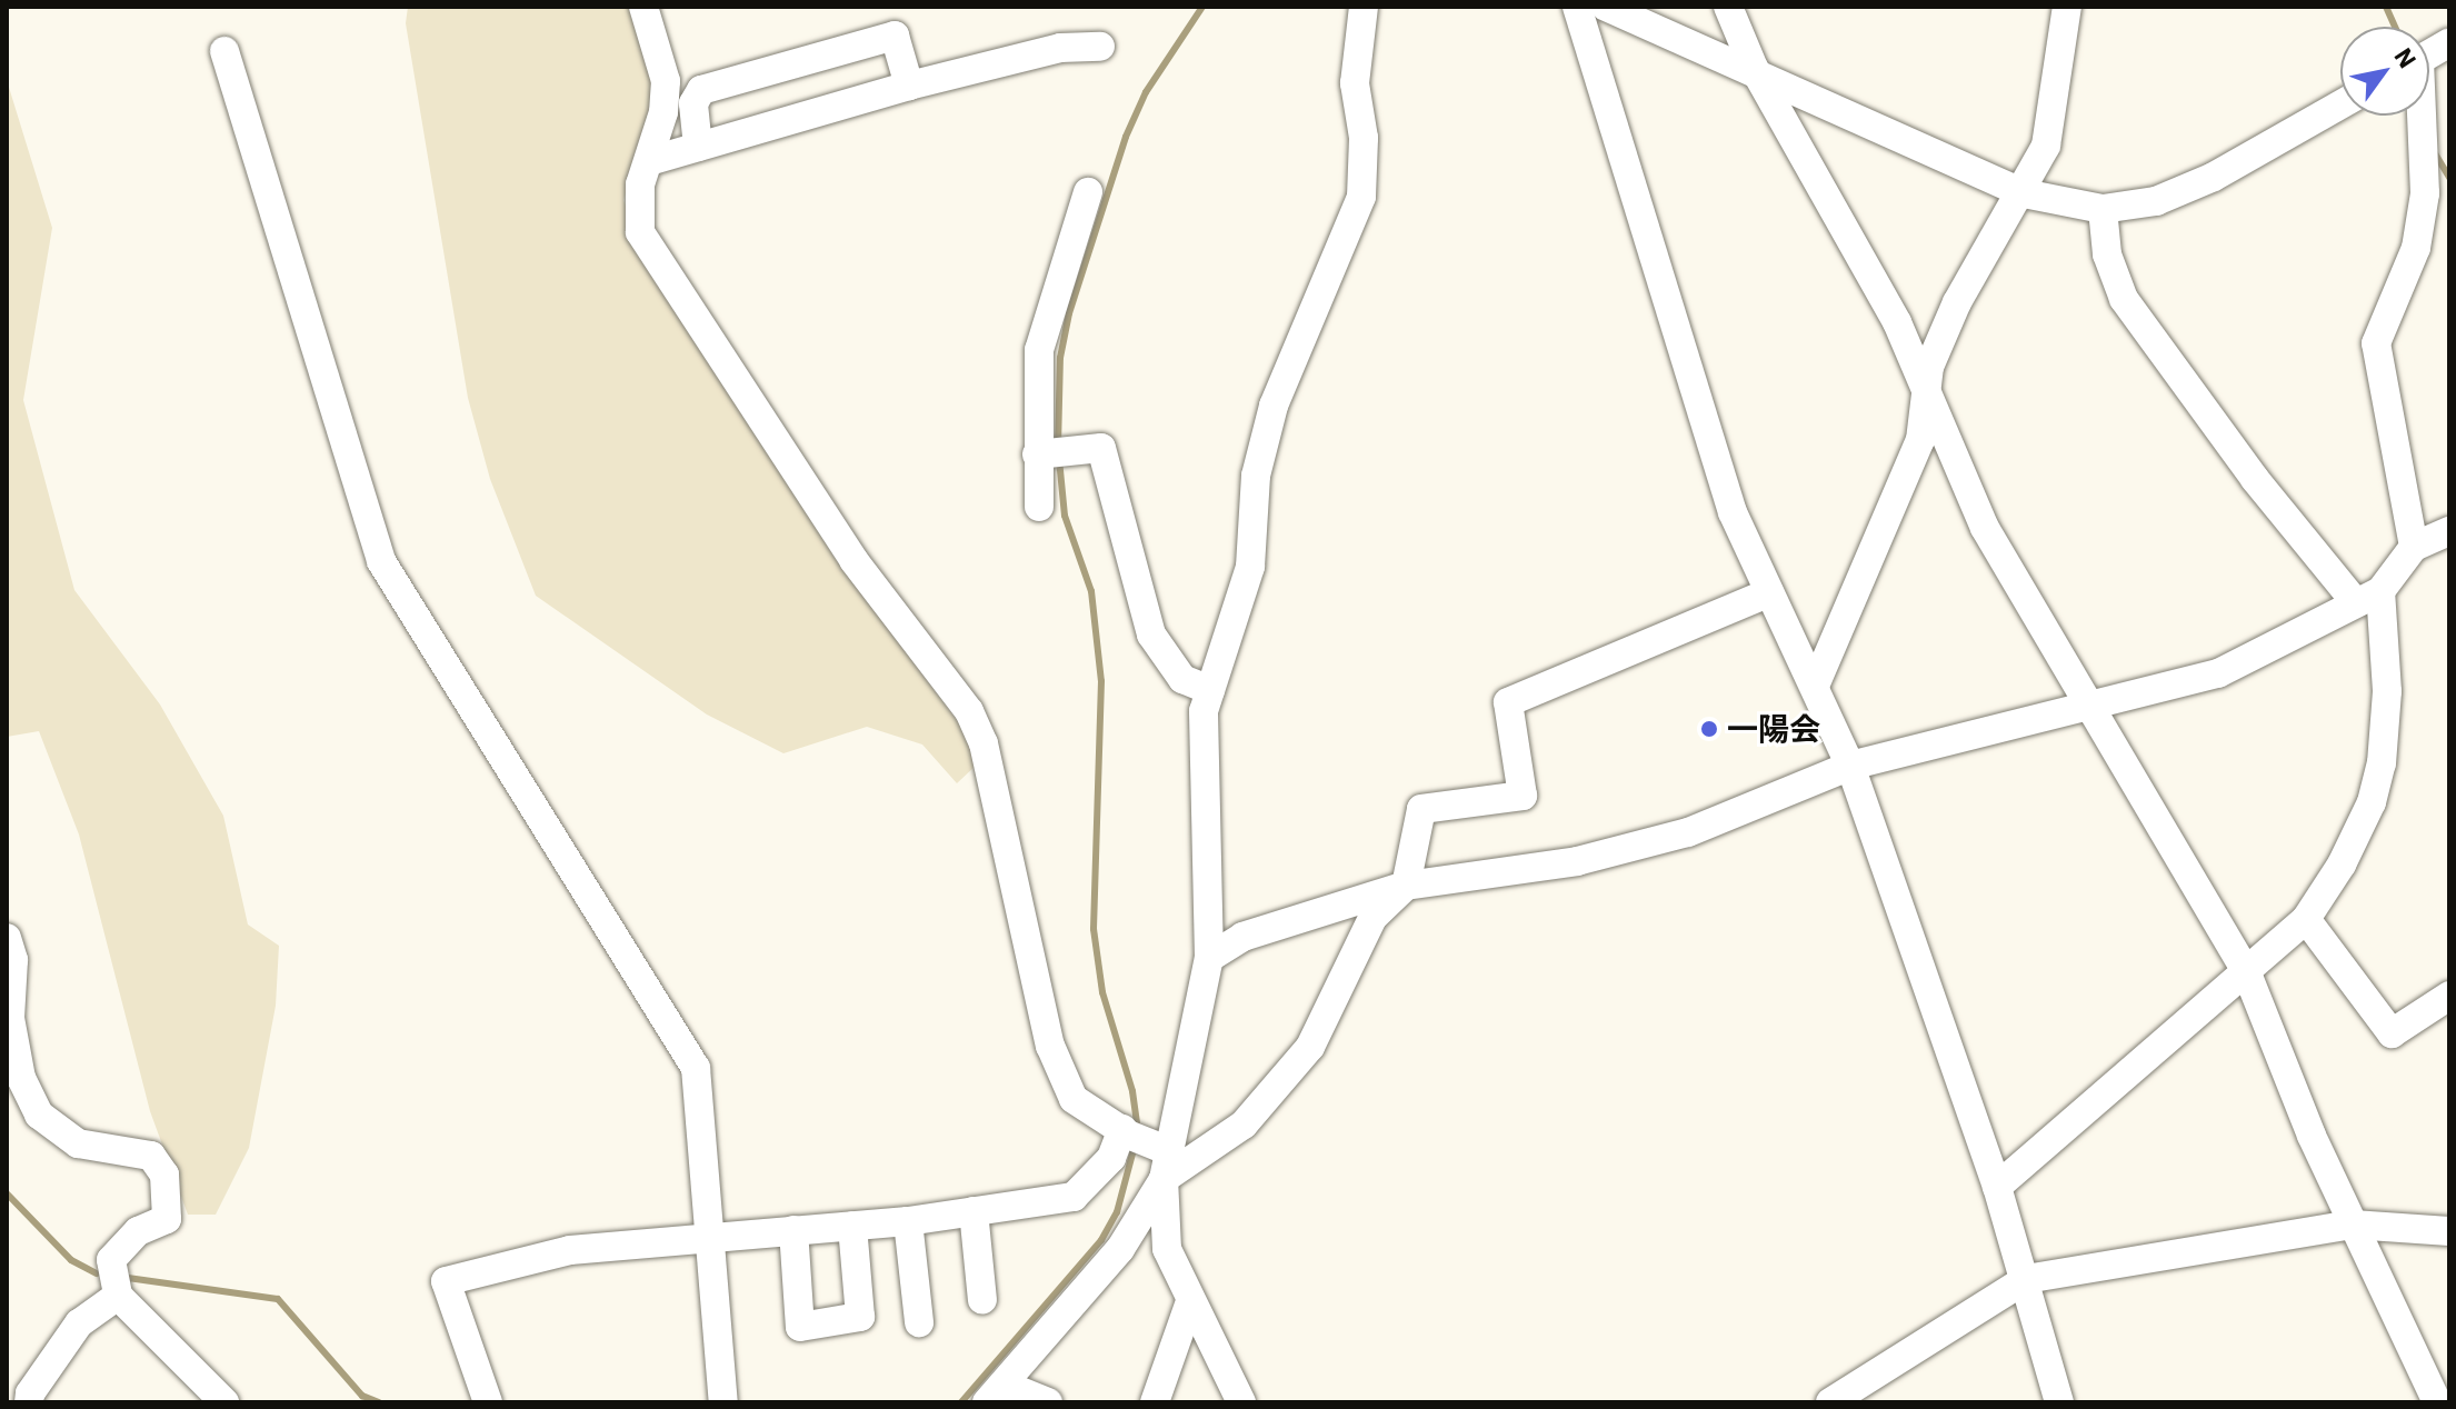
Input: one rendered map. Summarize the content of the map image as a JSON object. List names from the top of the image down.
{
  "places": ["一陽会"],
  "north": "top right"
}
